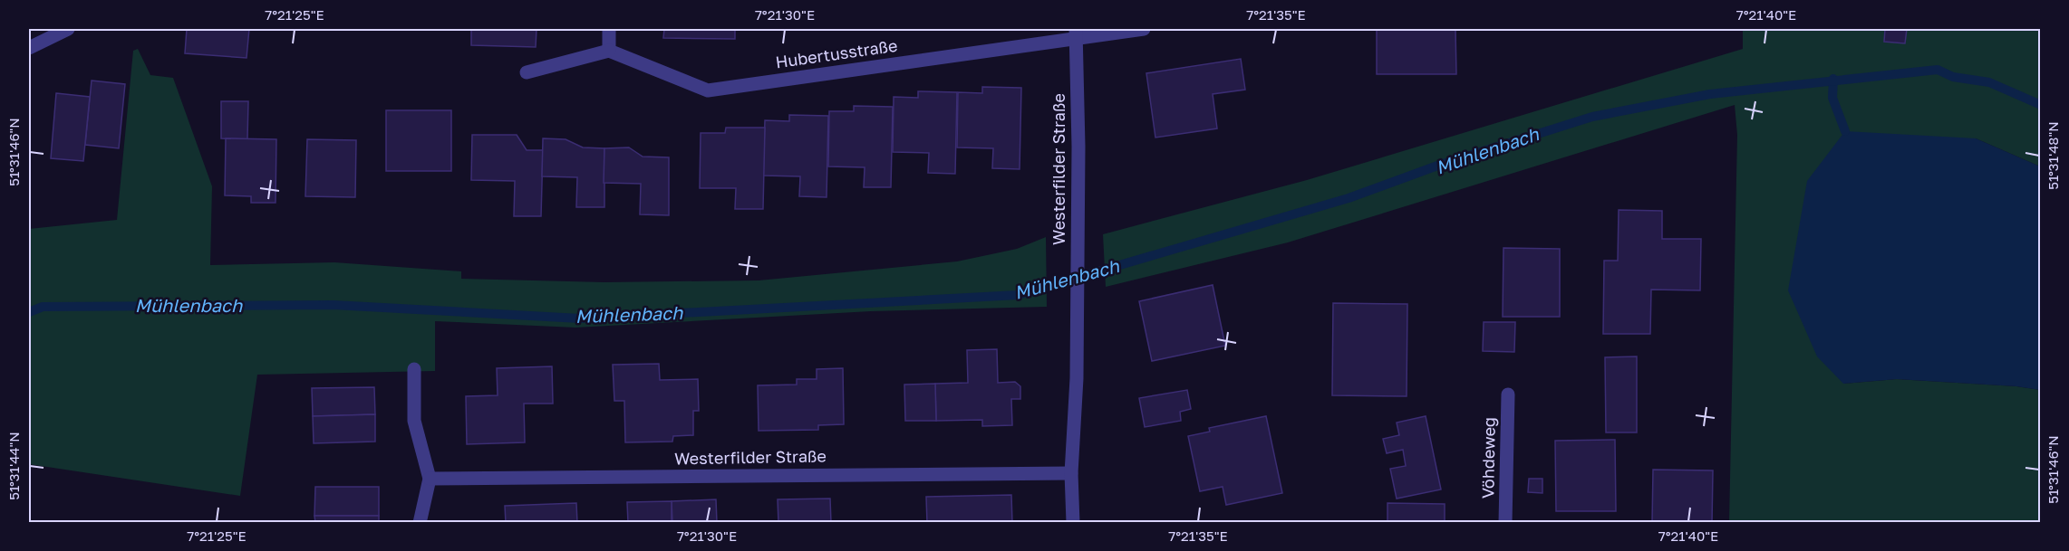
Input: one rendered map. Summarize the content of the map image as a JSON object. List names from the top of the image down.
{
  "streets": {
    "street": ["Hubertusstraße", "Westerfilder Straße", "Vöhdeweg"]
  },
  "crossings": [
    ["Hubertusstraße", "Westerfilder Straße"]
  ],
  "water": ["Mühlenbach"],
  "coordinates": [
    "7°21'25\"E",
    "7°21'30\"E",
    "7°21'35\"E",
    "7°21'40\"E",
    "51°31'46\"N",
    "51°31'48\"N",
    "51°31'44\"N"
  ]
}
